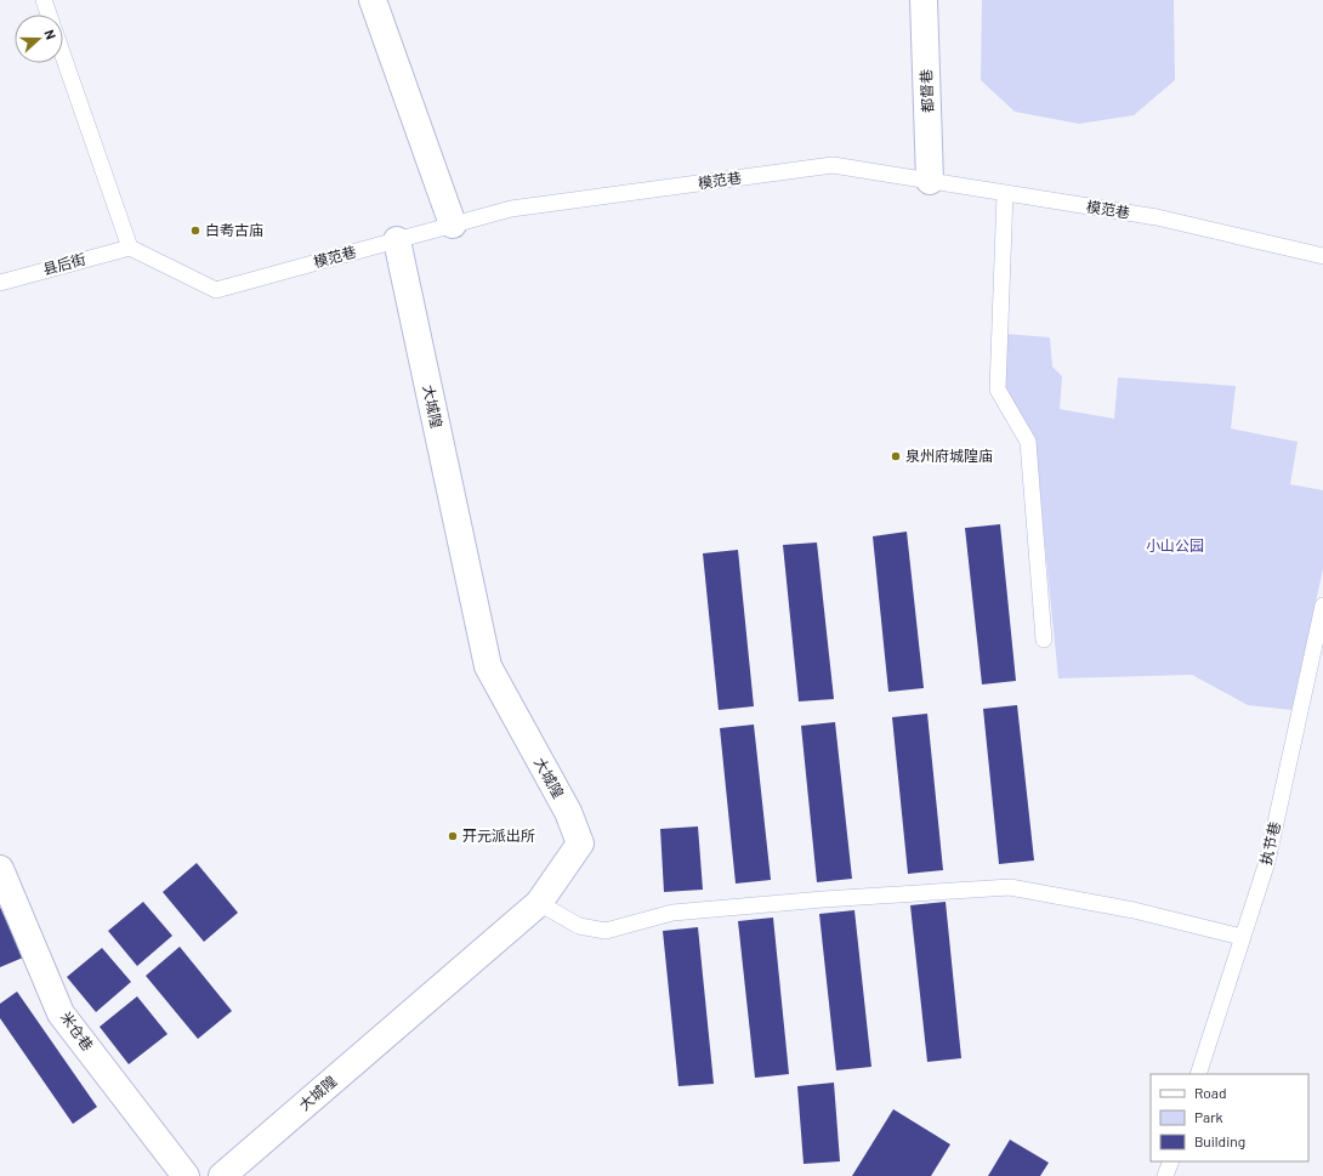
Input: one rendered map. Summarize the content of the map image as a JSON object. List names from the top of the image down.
{
  "streets": {
    "street": ["都督巷", "大城隍", "米仓巷"],
    "lane": ["模范巷", "县后街", "执节巷"]
  },
  "crossings": [
    ["都督巷", "模范巷"],
    ["模范巷", "县后街"],
    ["模范巷", "大城隍"]
  ],
  "parks": ["小山公园"],
  "places": ["白耇古庙", "泉州府城隍庙", "开元派出所"],
  "legend": ["Road", "Park", "Building"],
  "north": "right"
}
